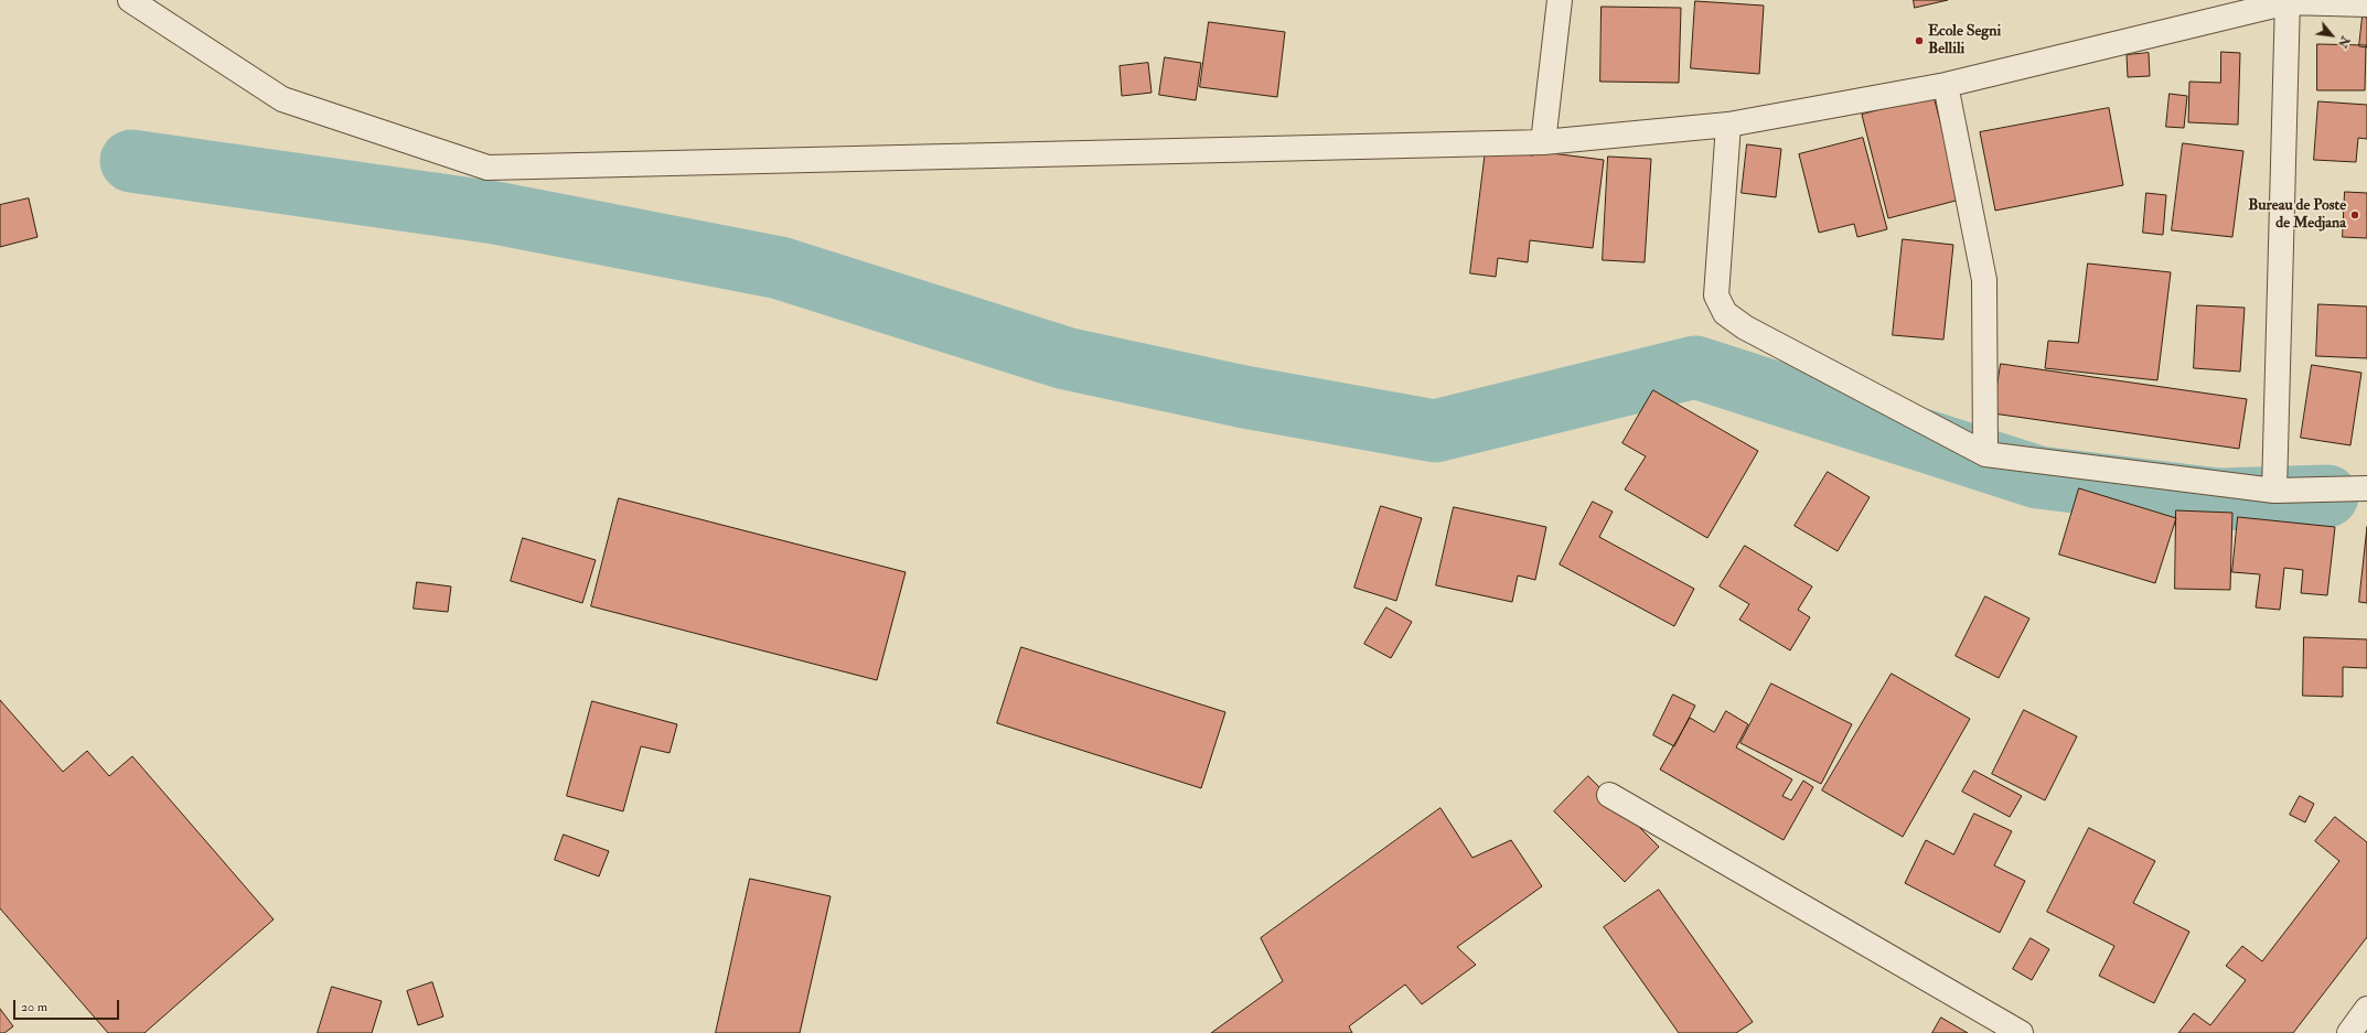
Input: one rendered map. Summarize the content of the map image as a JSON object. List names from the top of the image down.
{
  "places": ["Ecole Segni Bellili", "Bureau de Poste de Medjana"],
  "scale_bar": "20 m",
  "north": "bottom right"
}
